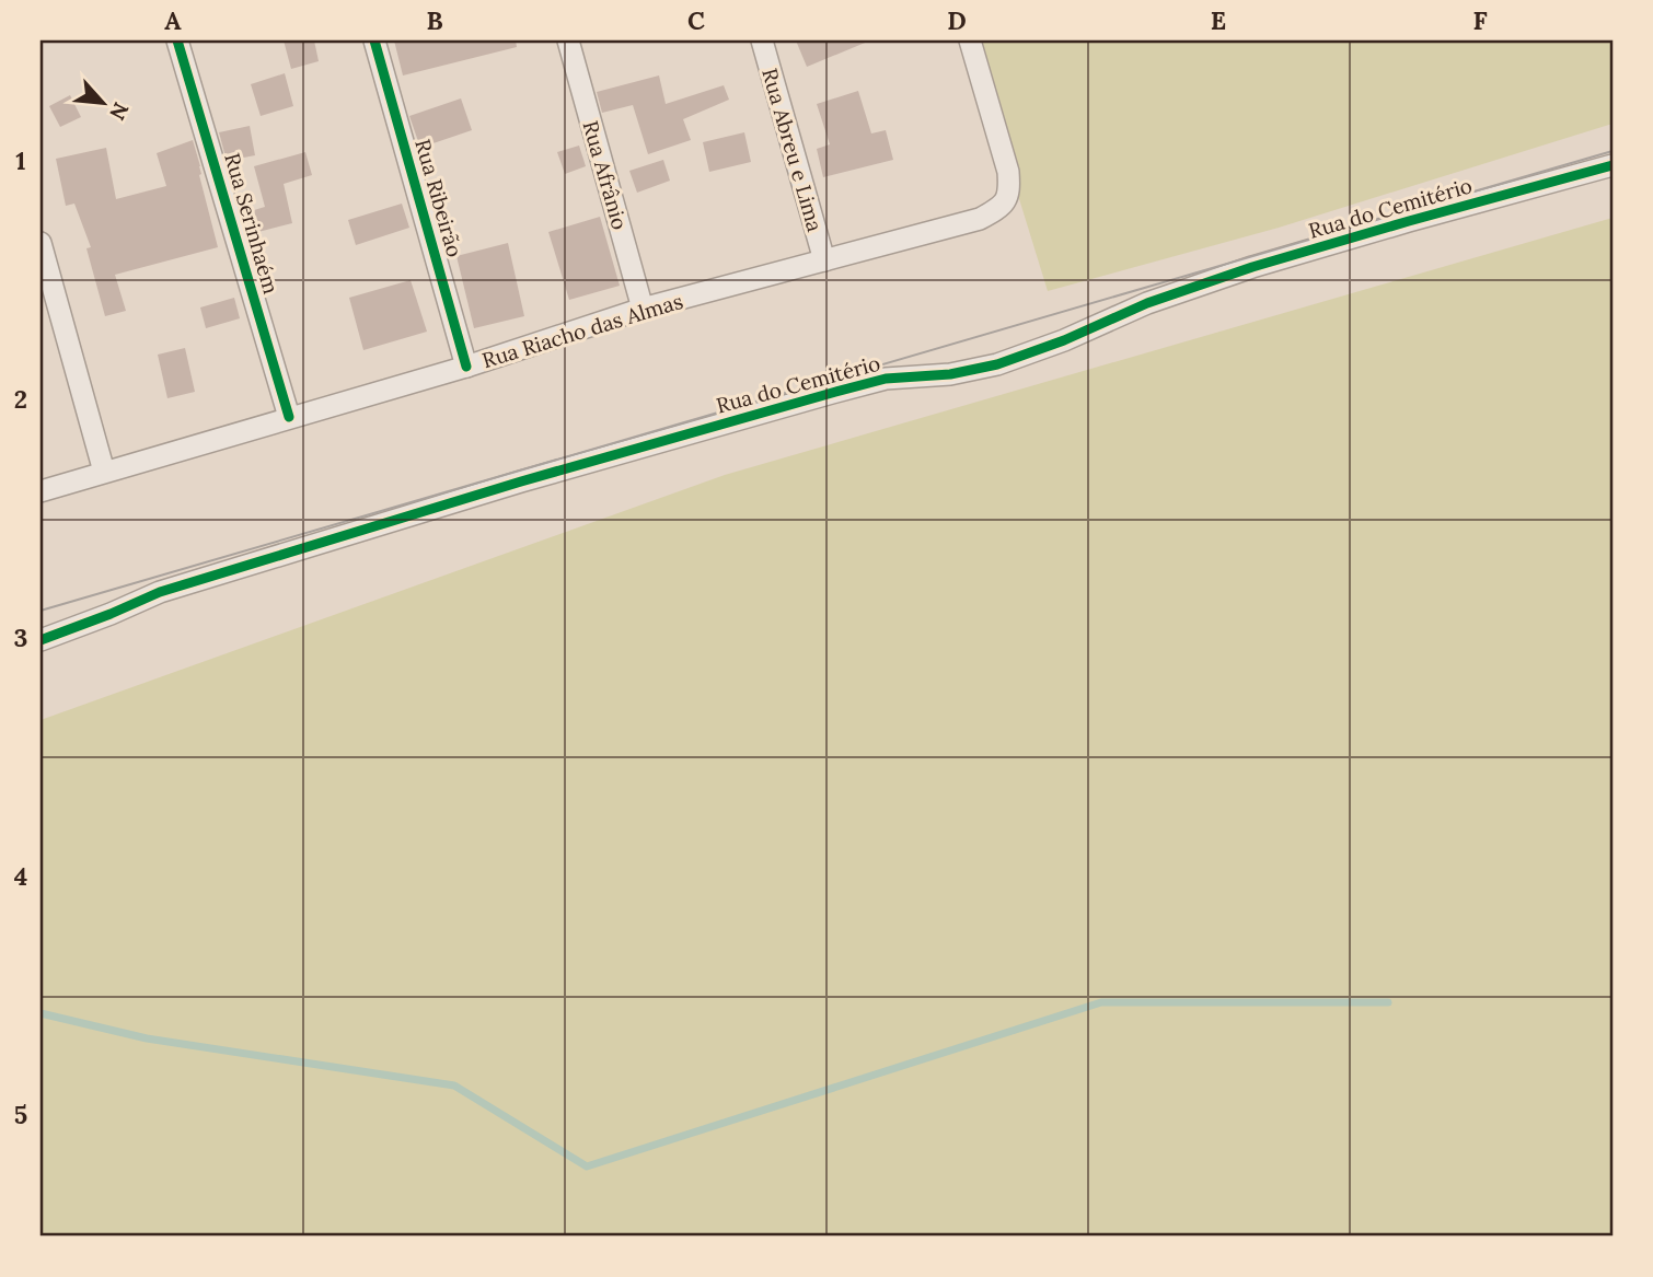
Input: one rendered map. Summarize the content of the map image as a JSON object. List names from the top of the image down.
{
  "streets": {
    "street": [
      "Rua Abreu e Lima",
      "Rua Afrânio",
      "Rua Ribeirão",
      "Rua do Cemitério",
      "Rua Serinhaém",
      "Rua Riacho das Almas"
    ]
  },
  "crossings": [
    ["Rua Abreu e Lima", "Rua Riacho das Almas"],
    ["Rua Afrânio", "Rua Riacho das Almas"],
    ["Rua Ribeirão", "Rua Riacho das Almas"],
    ["Rua Serinhaém", "Rua Riacho das Almas"]
  ],
  "north": "bottom right",
  "grid": {
    "columns": [
      "A",
      "B",
      "C",
      "D",
      "E",
      "F"
    ],
    "rows": [
      "1",
      "2",
      "3",
      "4",
      "5"
    ]
  }
}
